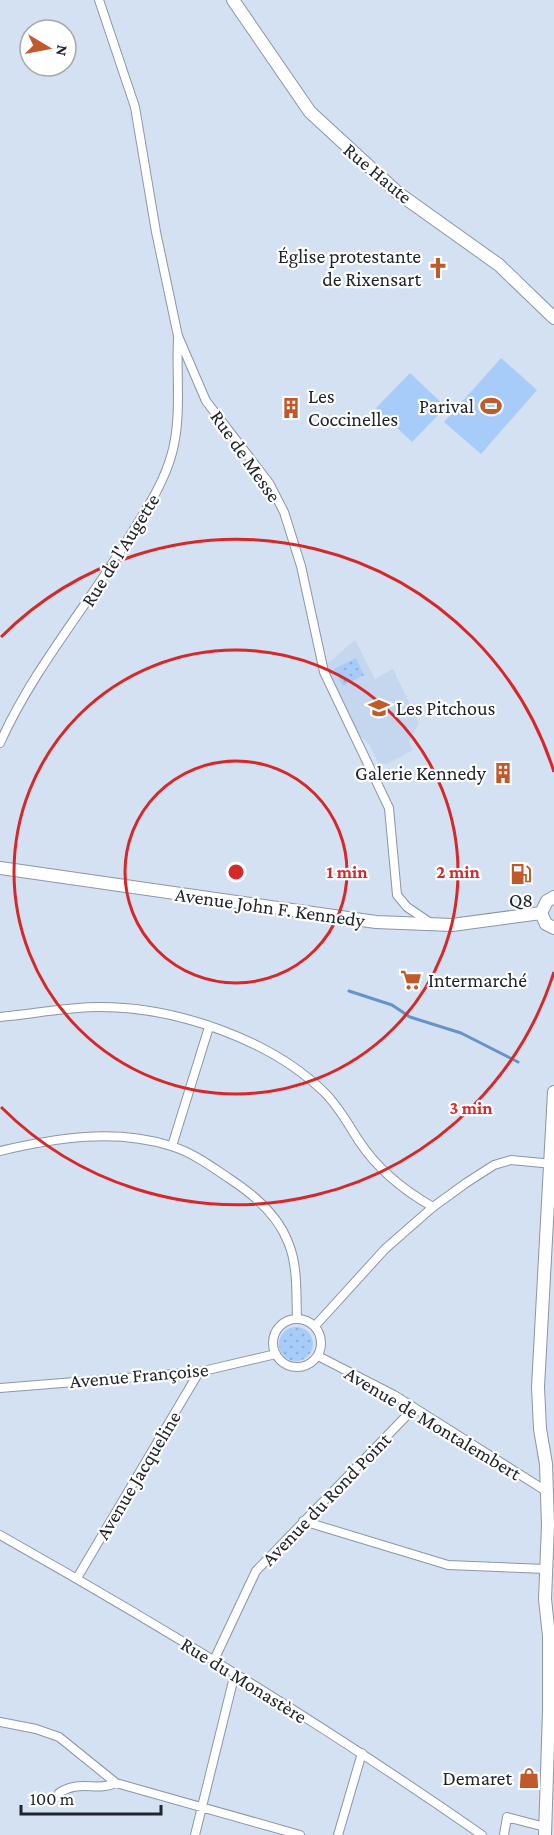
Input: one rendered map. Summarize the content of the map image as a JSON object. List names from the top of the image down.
{
  "streets": {
    "street": [
      "Rue Haute",
      "Rue de Messe",
      "Rue de l'Augette",
      "Avenue John F. Kennedy",
      "Avenue Françoise",
      "Avenue de Montalembert",
      "Avenue Jacqueline",
      "Avenue du Rond Point",
      "Rue du Monastère"
    ]
  },
  "crossings": [
    ["Rue de Messe", "Rue de l'Augette"],
    ["Rue de Messe", "Avenue John F. Kennedy"],
    ["Avenue Françoise", "Avenue de Montalembert"],
    ["Avenue Françoise", "Avenue Jacqueline"],
    ["Avenue de Montalembert", "Avenue du Rond Point"],
    ["Avenue Jacqueline", "Rue du Monastère"],
    ["Avenue du Rond Point", "Rue du Monastère"]
  ],
  "places": {
    "church": ["Église protestante de Rixensart"],
    "sports": ["Parival"],
    "building": ["Les Coccinelles", "Galerie Kennedy"],
    "school or university": ["Les Pitchous"],
    "fuel station": ["Q8"],
    "supermarket": ["Intermarché"],
    "shop": ["Demaret"]
  },
  "scale_bar": "100 m",
  "north": "right",
  "rings": ["1 min", "2 min", "3 min"]
}
